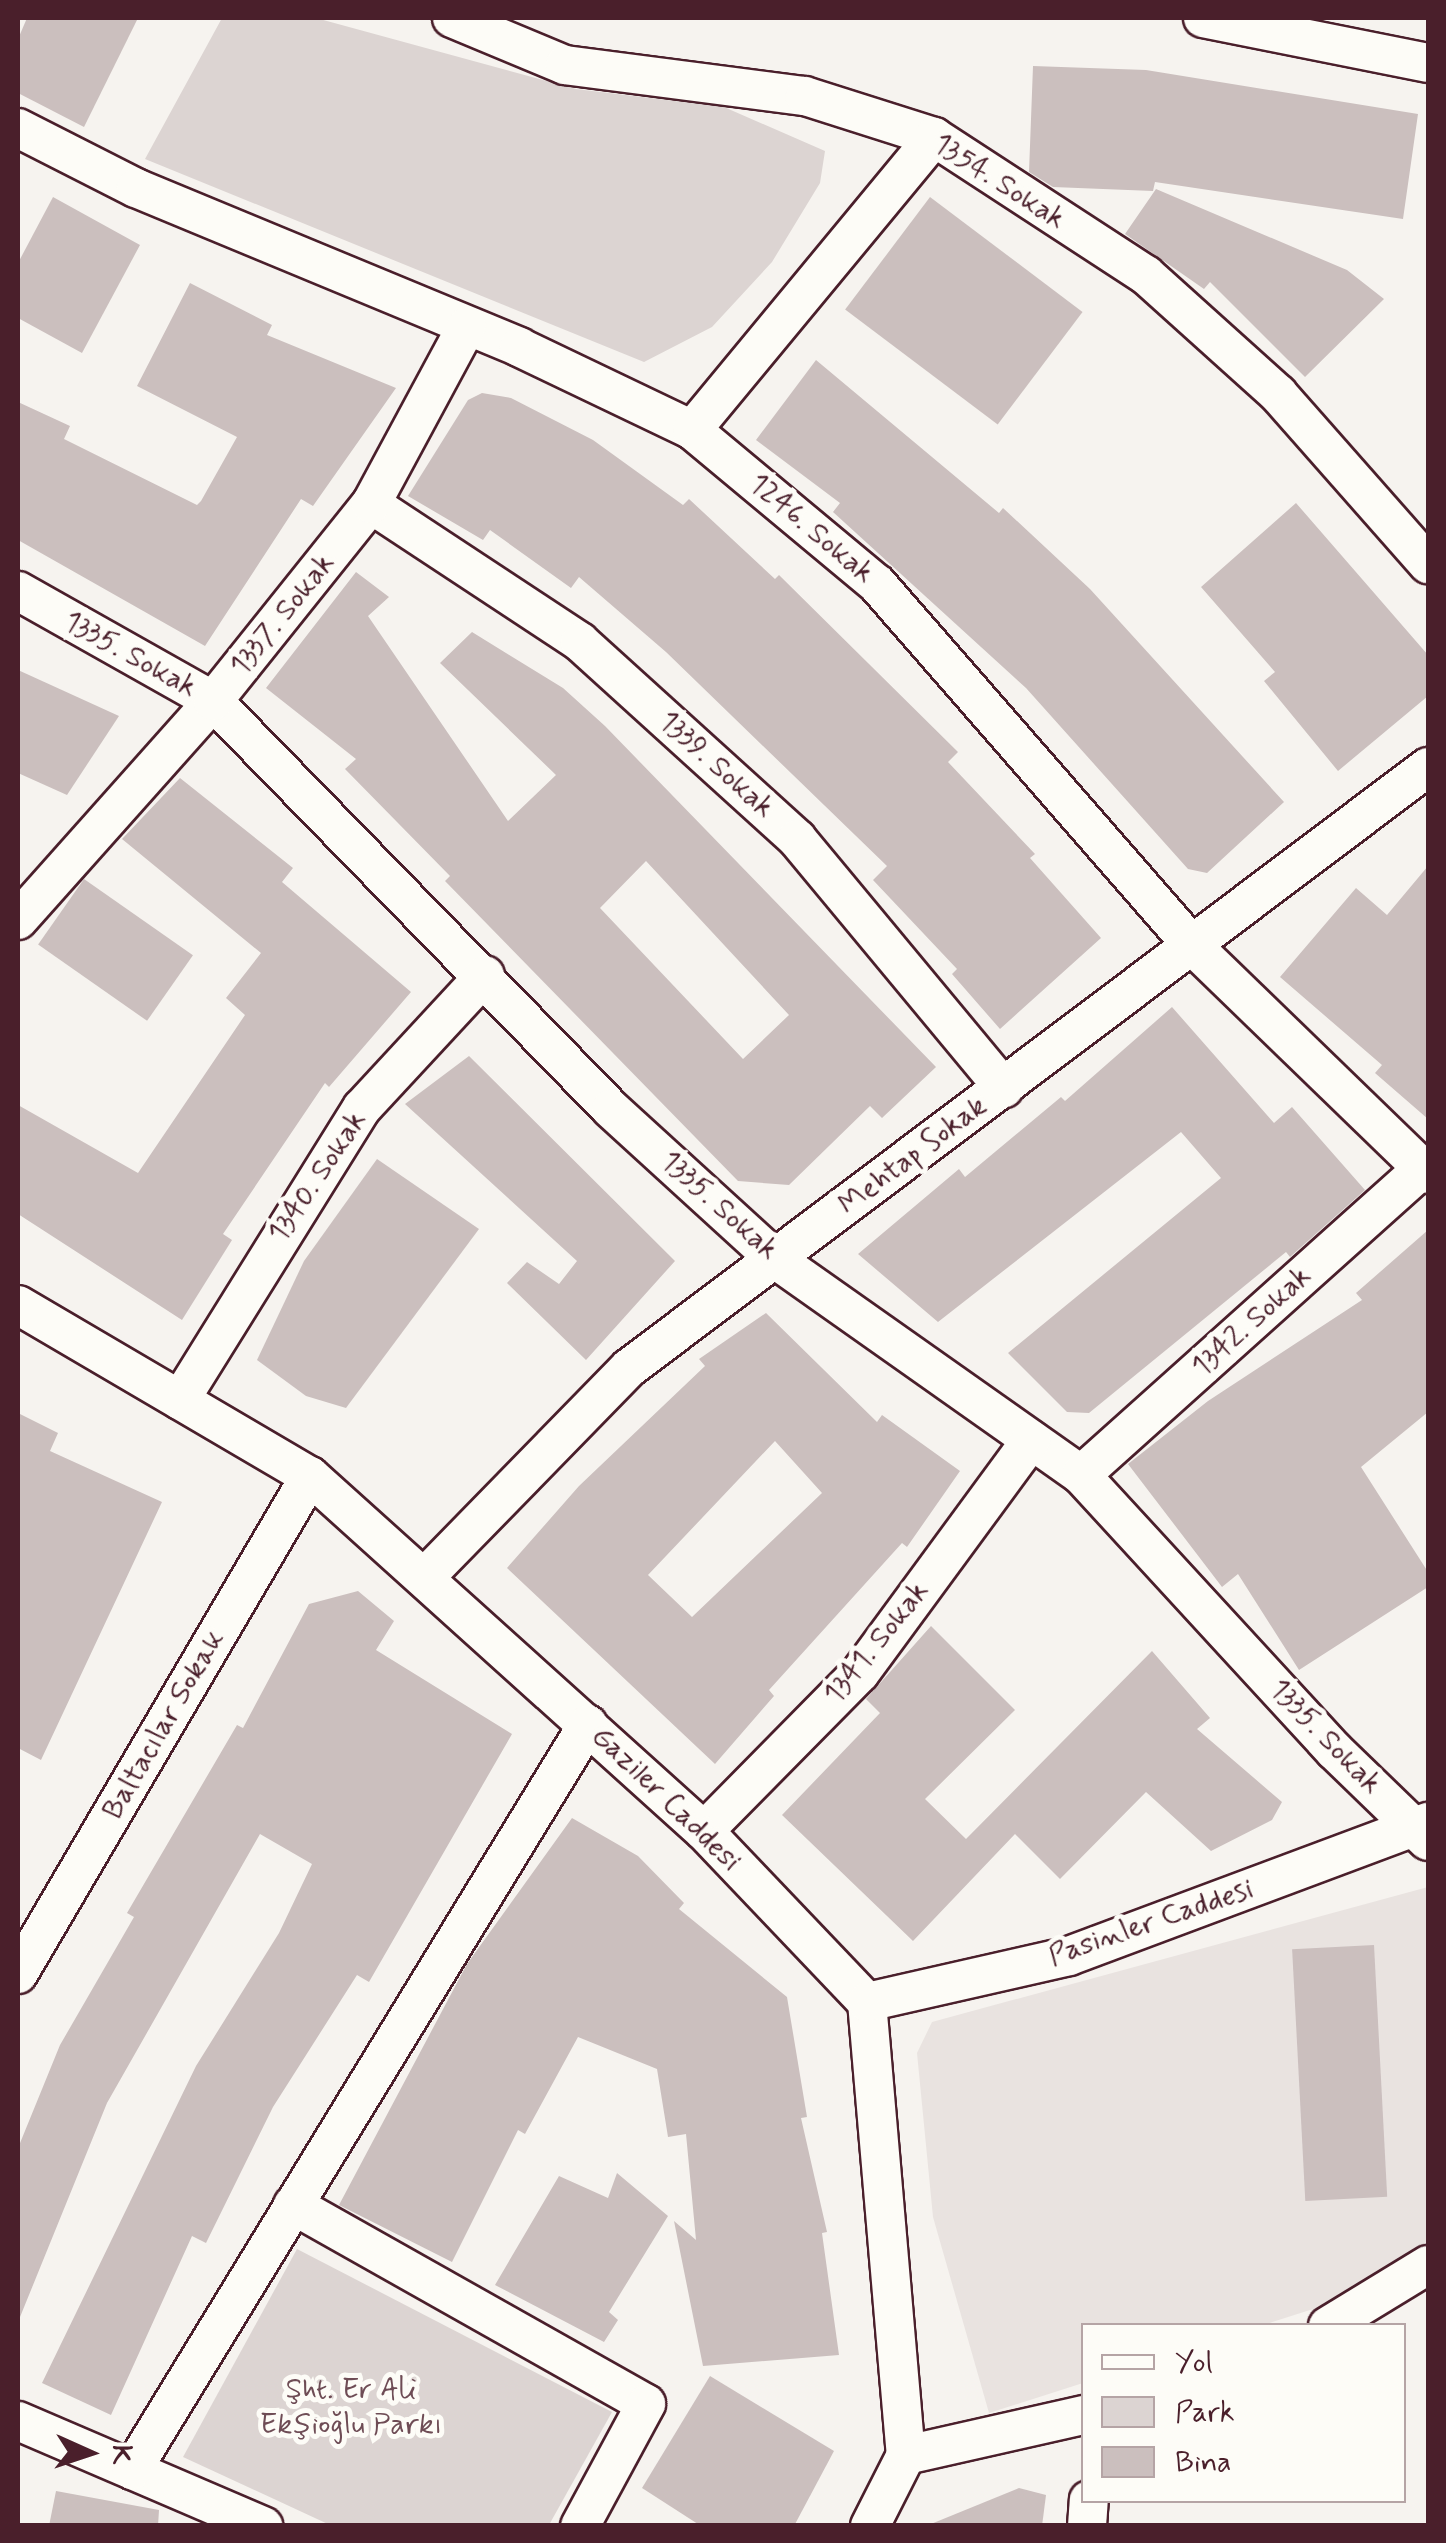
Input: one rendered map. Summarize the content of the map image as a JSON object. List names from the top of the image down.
{
  "streets": {
    "street": [
      "1354. Sokak",
      "1246. Sokak",
      "1337. Sokak",
      "1335. Sokak",
      "1339. Sokak",
      "Mehtap Sokak",
      "1340. Sokak",
      "1342. Sokak",
      "1341. Sokak",
      "Baltacılar Sokak",
      "Gaziler Caddesi",
      "Pasinler Caddesi"
    ]
  },
  "crossings": [
    ["1246. Sokak", "1337. Sokak"],
    ["1246. Sokak", "Mehtap Sokak"],
    ["1246. Sokak", "1342. Sokak"],
    ["1337. Sokak", "1335. Sokak"],
    ["1337. Sokak", "1339. Sokak"],
    ["1335. Sokak", "Mehtap Sokak"],
    ["1335. Sokak", "1340. Sokak"],
    ["1335. Sokak", "1342. Sokak"],
    ["1335. Sokak", "1341. Sokak"],
    ["1335. Sokak", "Pasinler Caddesi"],
    ["1339. Sokak", "Mehtap Sokak"],
    ["Mehtap Sokak", "Gaziler Caddesi"],
    ["1340. Sokak", "Gaziler Caddesi"],
    ["1341. Sokak", "Gaziler Caddesi"],
    ["Baltacılar Sokak", "Gaziler Caddesi"],
    ["Gaziler Caddesi", "Pasinler Caddesi"]
  ],
  "parks": ["Şht. Er Ali Ekşioğlu Parkı"],
  "legend": ["Yol", "Park", "Bina"],
  "north": "right"
}
